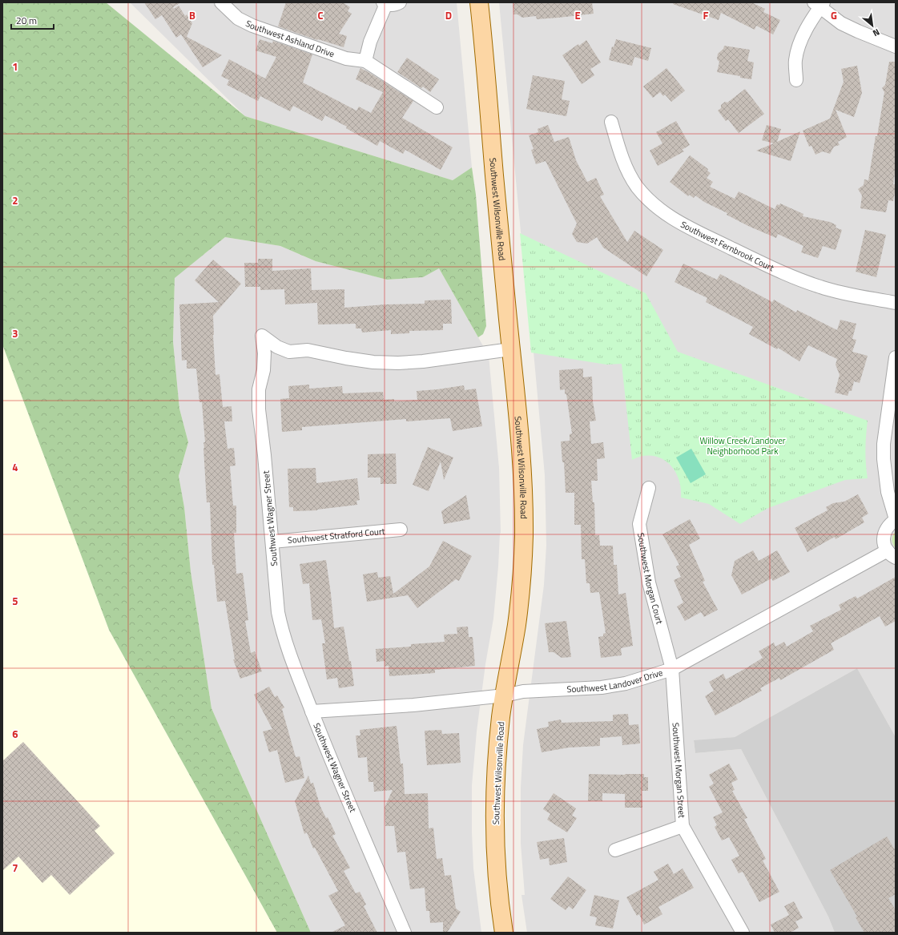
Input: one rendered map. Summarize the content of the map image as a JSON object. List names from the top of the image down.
{
  "streets": {
    "main road": ["Southwest Wilsonville Road"],
    "street": [
      "Southwest Ashland Drive",
      "Southwest Fernbrook Court",
      "Southwest Wagner Street",
      "Southwest Stratford Court",
      "Southwest Morgan Court",
      "Southwest Landover Drive",
      "Southwest Morgan Street"
    ]
  },
  "crossings": [
    ["Southwest Wilsonville Road", "Southwest Wagner Street"],
    ["Southwest Wilsonville Road", "Southwest Landover Drive"],
    ["Southwest Wagner Street", "Southwest Stratford Court"],
    ["Southwest Wagner Street", "Southwest Landover Drive"],
    ["Southwest Morgan Court", "Southwest Landover Drive"],
    ["Southwest Morgan Court", "Southwest Morgan Street"],
    ["Southwest Landover Drive", "Southwest Morgan Street"]
  ],
  "parks": ["Willow Creek/Landover Neighborhood Park"],
  "scale_bar": "20 m",
  "north": "bottom right",
  "grid": {
    "columns": [
      "B",
      "C",
      "D",
      "E",
      "F",
      "G"
    ],
    "rows": [
      "1",
      "2",
      "3",
      "4",
      "5",
      "6",
      "7"
    ]
  }
}
